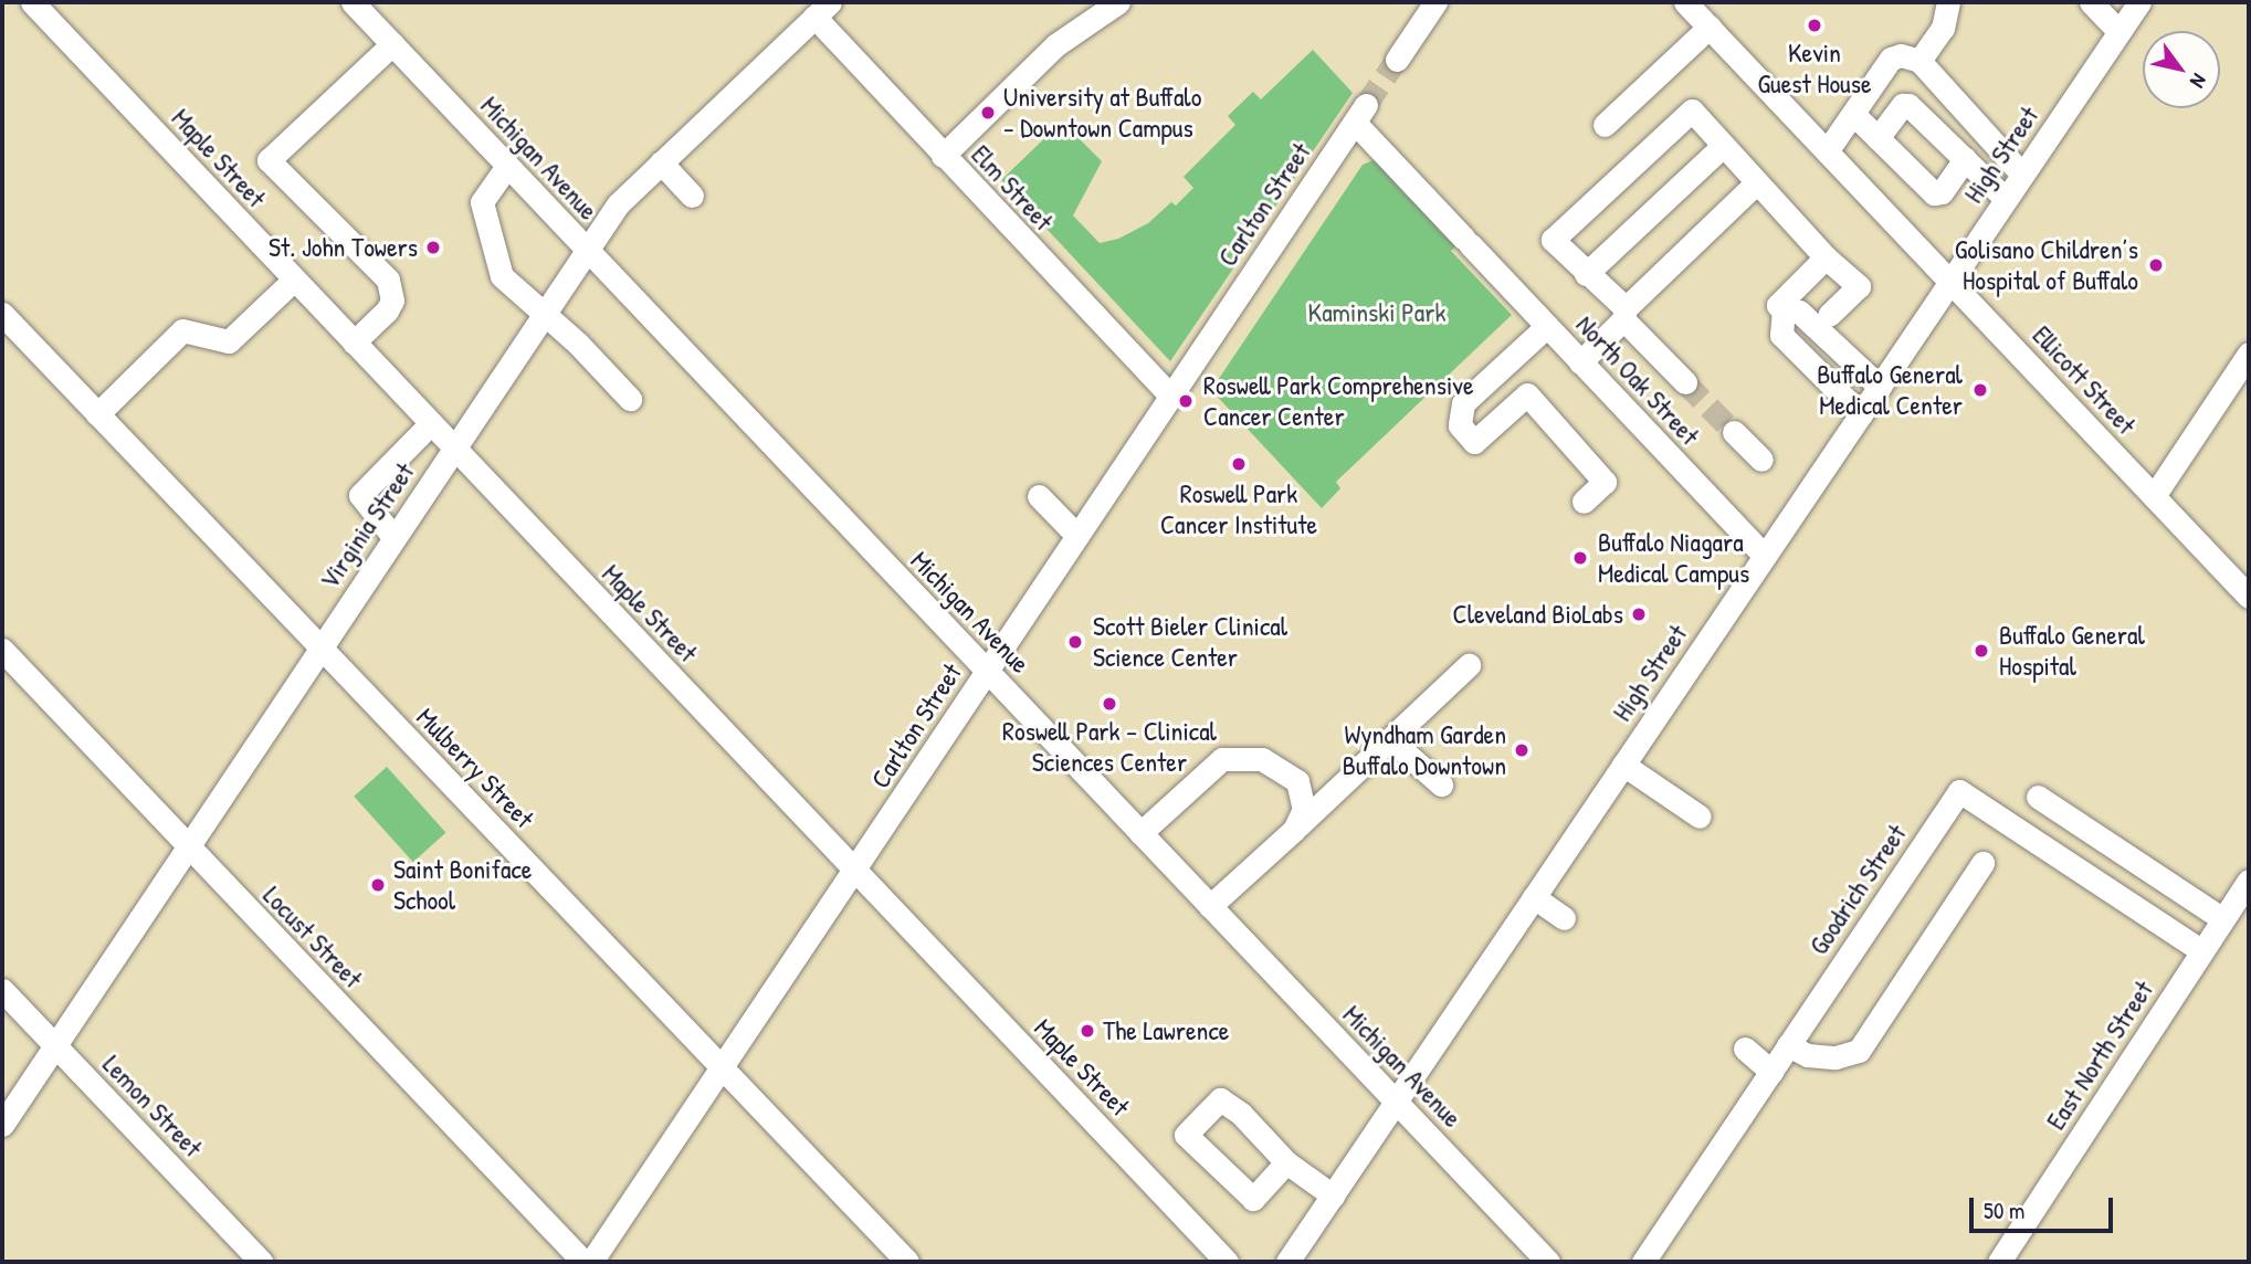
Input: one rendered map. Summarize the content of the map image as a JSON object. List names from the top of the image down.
{
  "streets": {
    "street": [
      "High Street",
      "Maple Street",
      "Michigan Avenue",
      "Elm Street",
      "Carlton Street",
      "North Oak Street",
      "Ellicott Street",
      "Virginia Street",
      "Mulberry Street",
      "Goodrich Street",
      "Locust Street",
      "East North Street",
      "Lemon Street"
    ]
  },
  "crossings": [
    ["High Street", "Michigan Avenue"],
    ["High Street", "North Oak Street"],
    ["High Street", "Ellicott Street"],
    ["Maple Street", "Carlton Street"],
    ["Maple Street", "Virginia Street"],
    ["Michigan Avenue", "Carlton Street"],
    ["Michigan Avenue", "Virginia Street"],
    ["Elm Street", "Carlton Street"],
    ["Elm Street", "Virginia Street"],
    ["Carlton Street", "North Oak Street"],
    ["Carlton Street", "Mulberry Street"],
    ["Virginia Street", "Mulberry Street"],
    ["Virginia Street", "Locust Street"],
    ["Virginia Street", "Lemon Street"],
    ["Goodrich Street", "East North Street"]
  ],
  "parks": ["Kaminski Park"],
  "places": [
    "Kevin Guest House",
    "University at Buffalo - Downtown Campus",
    "St. John Towers",
    "Golisano Children’s Hospital of Buffalo",
    "Buffalo General Medical Center",
    "Roswell Park Comprehensive Cancer Center",
    "Roswell Park Cancer Institute",
    "Buffalo Niagara Medical Campus",
    "Cleveland BioLabs",
    "Scott Bieler Clinical Science Center",
    "Buffalo General Hospital",
    "Roswell Park – Clinical Sciences Center",
    "Wyndham Garden Buffalo Downtown",
    "Saint Boniface School",
    "The Lawrence"
  ],
  "scale_bar": "50 m",
  "north": "bottom right"
}
